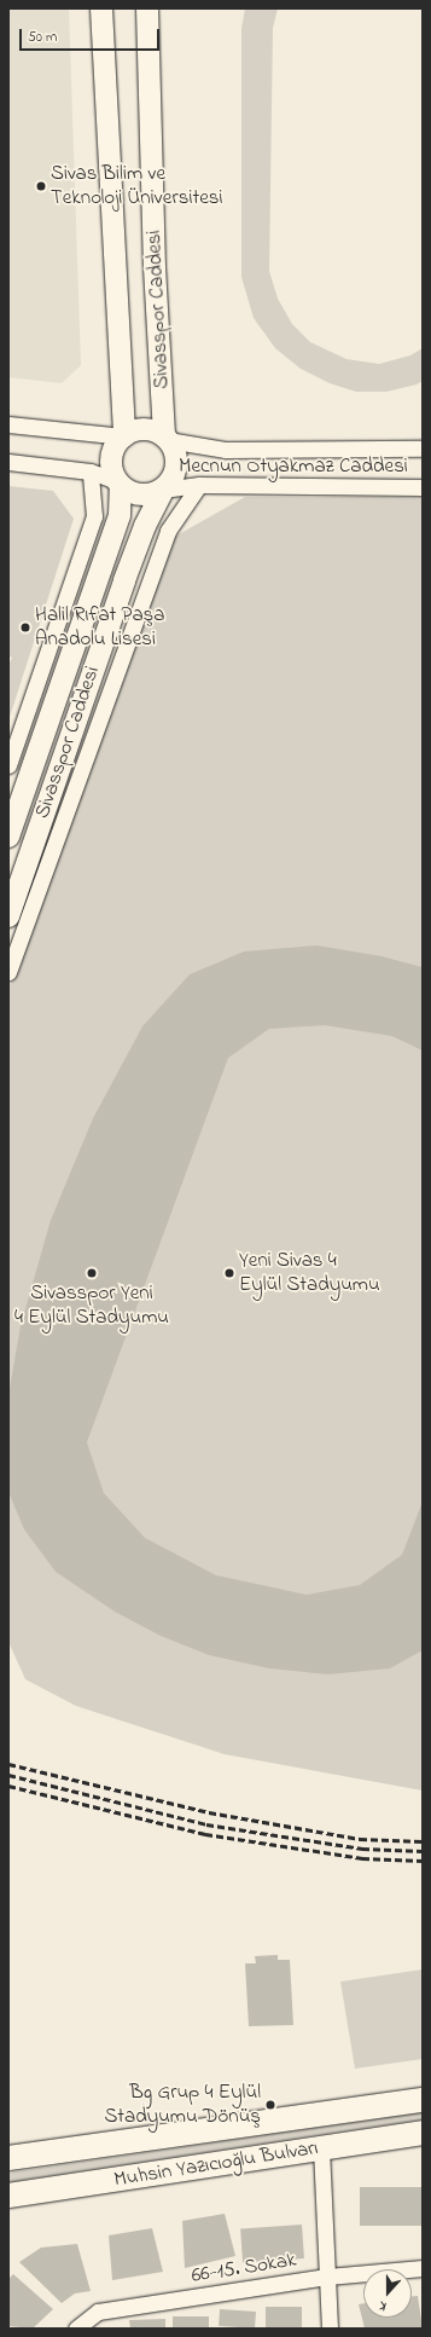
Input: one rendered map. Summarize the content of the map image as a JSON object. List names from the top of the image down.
{
  "streets": {
    "main road": ["Muhsin Yazıcıoğlu Bulvarı"],
    "street": ["Sivasspor Caddesi", "Mecnun Otyakmaz Caddesi", "66-15. Sokak"]
  },
  "crossings": [
    ["Sivasspor Caddesi", "Mecnun Otyakmaz Caddesi"]
  ],
  "places": [
    "Sivas Bilim ve Teknoloji Üniversitesi",
    "Halil Rıfat Paşa Anadolu Lisesi",
    "Sivasspor Yeni 4 Eylül Stadyumu",
    "Yeni Sivas 4 Eylül Stadyumu",
    "Bg Grup 4 Eylül Stadyumu Dönüş"
  ],
  "scale_bar": "50 m",
  "north": "bottom"
}
